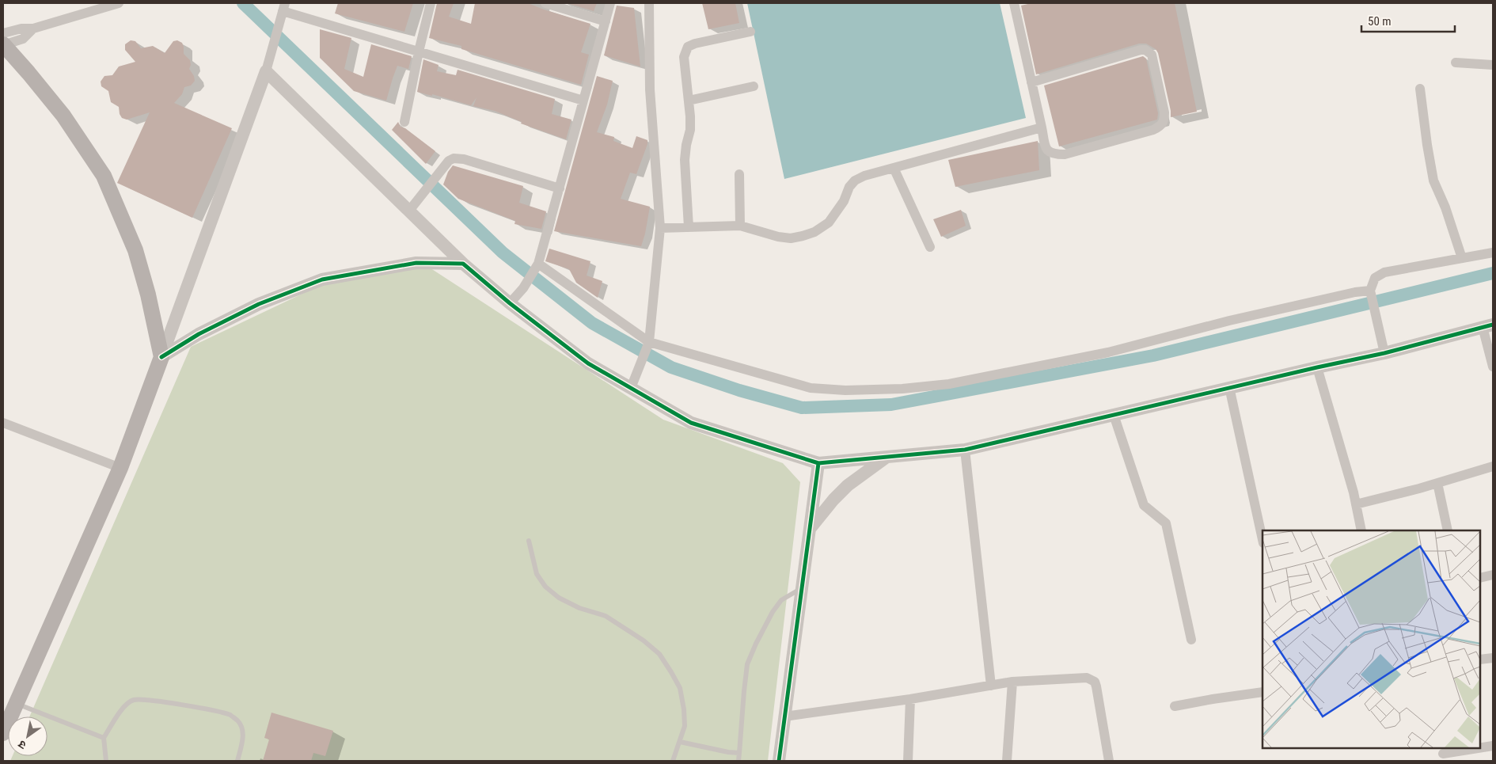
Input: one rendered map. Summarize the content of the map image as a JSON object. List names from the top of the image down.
{
  "scale_bar": "50 m",
  "north": "bottom left"
}
